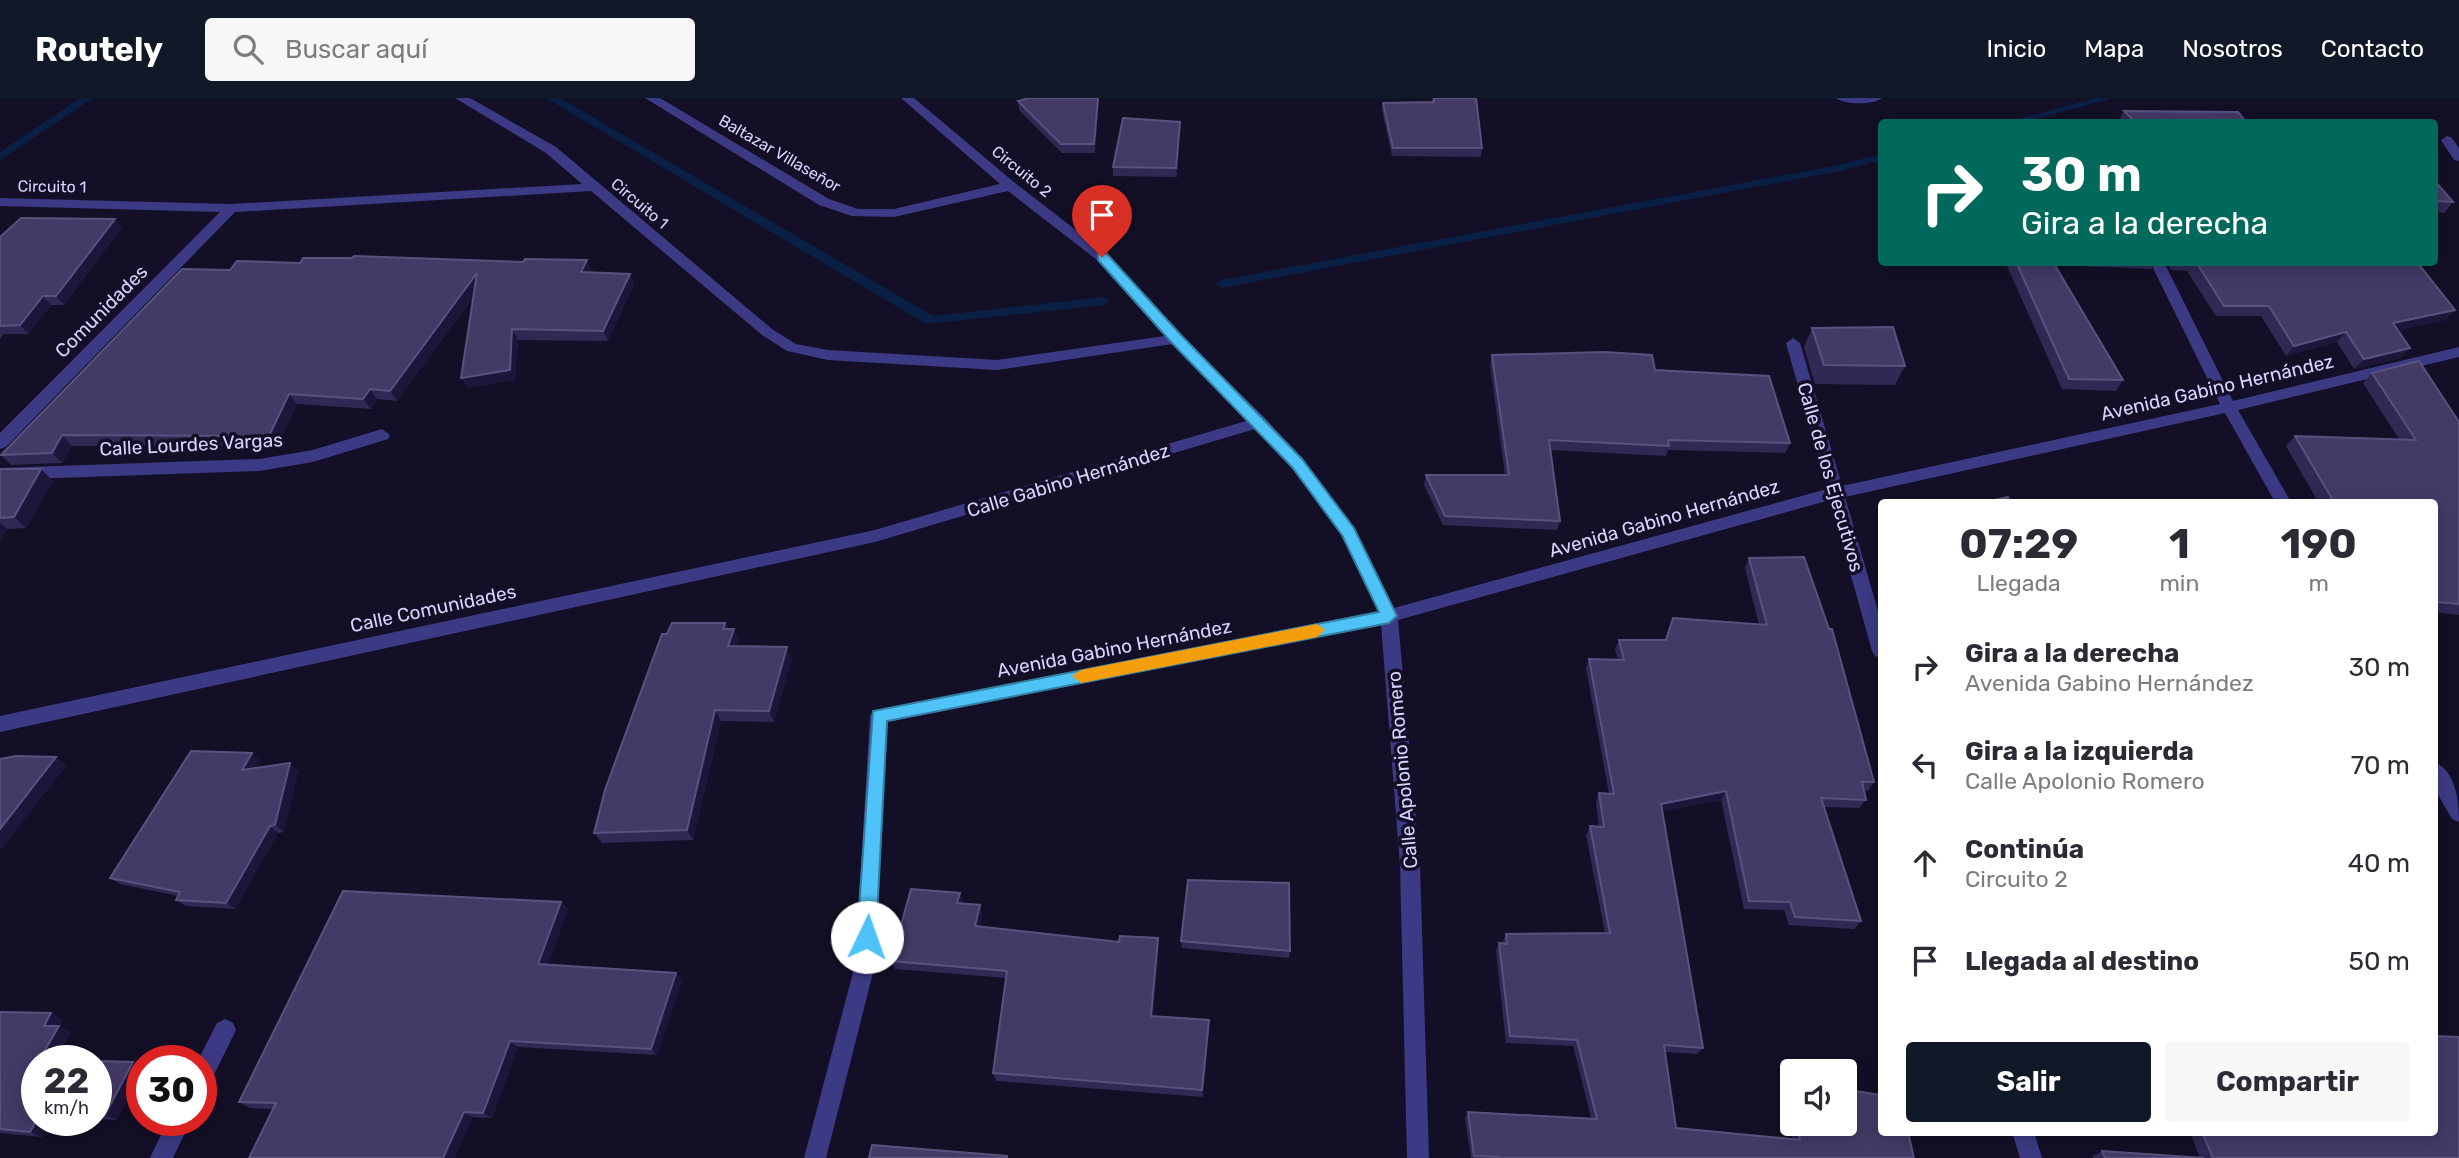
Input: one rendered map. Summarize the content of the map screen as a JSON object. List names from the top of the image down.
{
  "streets": {
    "street": [
      "Baltazar Villaseñor",
      "Circuito 2",
      "Circuito 1",
      "Comunidades",
      "Avenida Gabino Hernández",
      "Calle Lourdes Vargas",
      "Calle de los Ejecutivos",
      "Calle Gabino Hernández",
      "Calle Comunidades",
      "Calle Apolonio Romero"
    ]
  },
  "crossings": [
    ["Baltazar Villaseñor", "Circuito 2"],
    ["Circuito 2", "Circuito 1"],
    ["Circuito 2", "Calle Gabino Hernández"],
    ["Circuito 2", "Calle Apolonio Romero"],
    ["Circuito 1", "Comunidades"],
    ["Avenida Gabino Hernández", "Calle de los Ejecutivos"],
    ["Avenida Gabino Hernández", "Calle Apolonio Romero"],
    ["Calle Gabino Hernández", "Calle Comunidades"],
    ["Calle Gabino Hernández", "Calle Apolonio Romero"]
  ],
  "page": {
    "header": "Routely",
    "search": "Buscar aquí",
    "nav": [
      "Inicio",
      "Mapa",
      "Nosotros",
      "Contacto"
    ],
    "turn": ["30 m", "Gira a la derecha"],
    "eta": [
      "07:29",
      "Llegada",
      "1",
      "min",
      "190",
      "m"
    ],
    "list": [
      {
        "name": "Gira a la derecha",
        "note": "Avenida Gabino Hernández",
        "value": "30 m"
      },
      {
        "name": "Gira a la izquierda",
        "note": "Calle Apolonio Romero",
        "value": "70 m"
      },
      {
        "name": "Continúa",
        "note": "Circuito 2",
        "value": "40 m"
      },
      {
        "name": "Llegada al destino",
        "value": "50 m"
      }
    ],
    "buttons": ["Salir", "Compartir"],
    "speed": "22 km/h",
    "limit": "30"
  }
}
